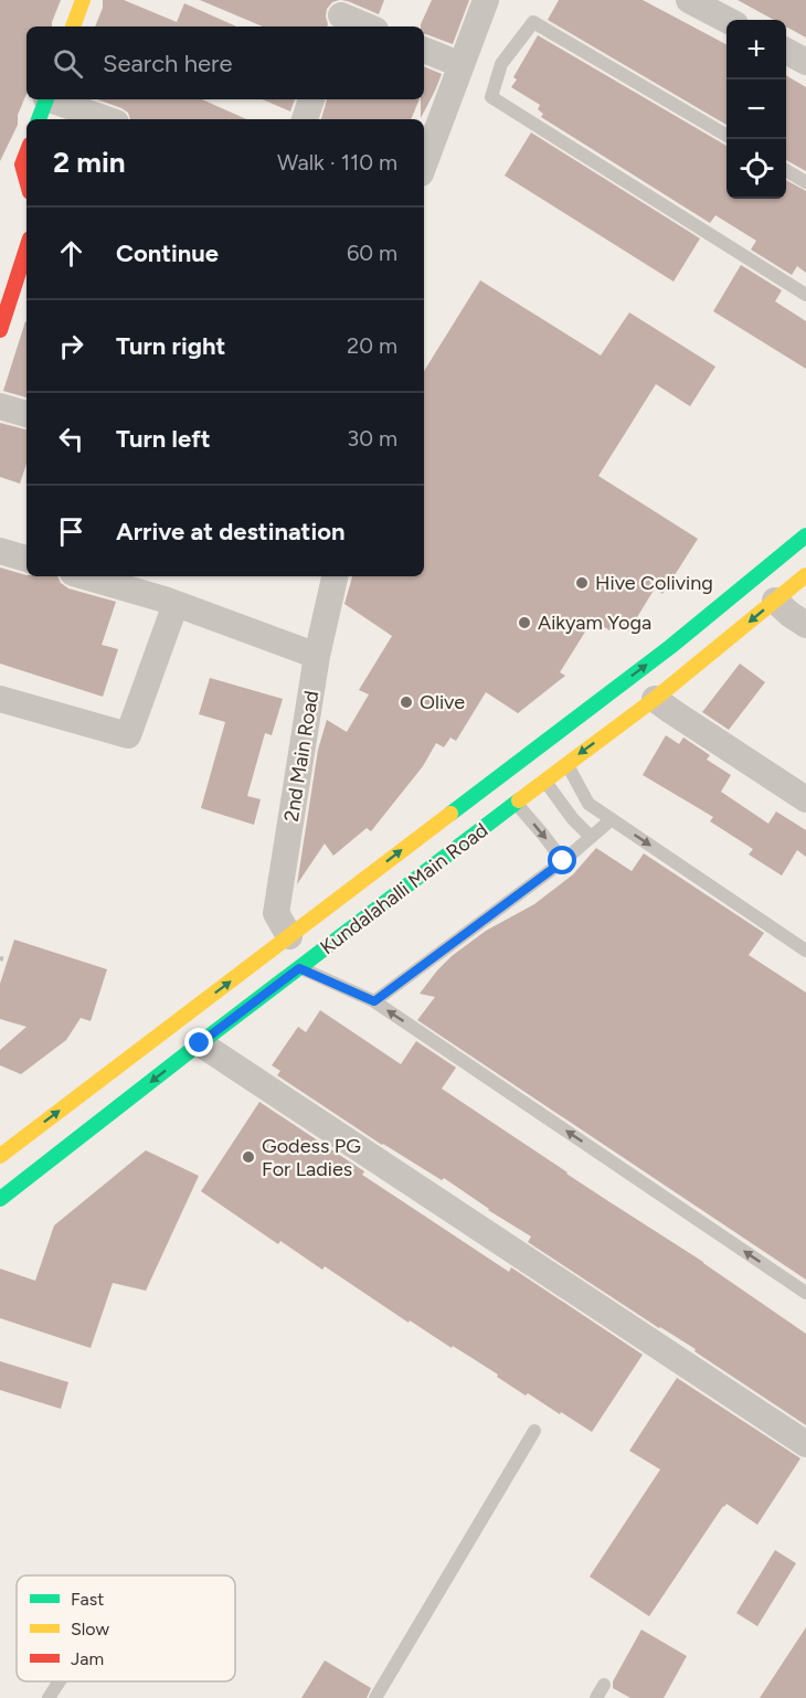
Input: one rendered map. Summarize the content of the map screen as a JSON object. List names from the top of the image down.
{
  "streets": {
    "main road": ["Kundalahalli Main Road"],
    "street": ["2nd Main Road"]
  },
  "crossings": [
    ["2nd Main Road", "Kundalahalli Main Road"]
  ],
  "places": [
    "Hive Coliving",
    "Aikyam Yoga",
    "Olive",
    "Godess PG For Ladies"
  ],
  "legend": ["Fast", "Slow", "Jam"],
  "page": {
    "map_buttons": ["+", "−"],
    "search": "Search here",
    "heading": ["2 min", "Walk · 110 m"],
    "list": [
      ["Continue", "60 m"],
      ["Turn right", "20 m"],
      ["Turn left", "30 m"],
      "Arrive at destination"
    ]
  }
}
